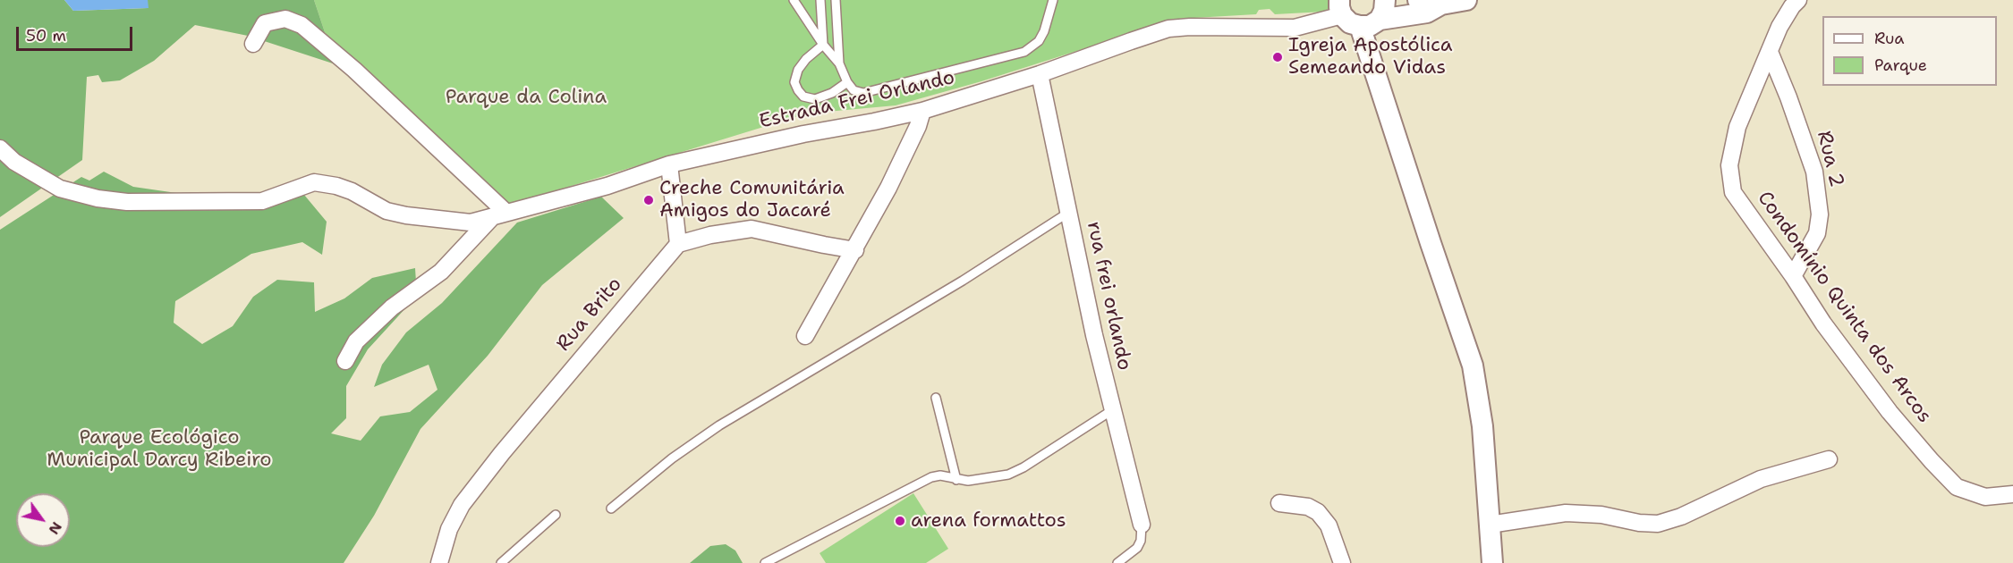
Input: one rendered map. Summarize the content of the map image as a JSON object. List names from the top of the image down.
{
  "streets": {
    "street": [
      "Estrada Frei Orlando",
      "Rua 2",
      "rua frei orlando",
      "Condomínio Quinta dos Arcos",
      "Rua Brito"
    ]
  },
  "crossings": [
    ["Estrada Frei Orlando", "rua frei orlando"],
    ["Rua 2", "Condomínio Quinta dos Arcos"]
  ],
  "parks": ["Parque da Colina", "Parque Ecológico Municipal Darcy Ribeiro"],
  "places": ["Igreja Apostólica Semeando Vidas", "Creche Comunitária Amigos do Jacaré", "arena formattos"],
  "legend": ["Rua", "Parque"],
  "scale_bar": "50 m",
  "north": "bottom right"
}
